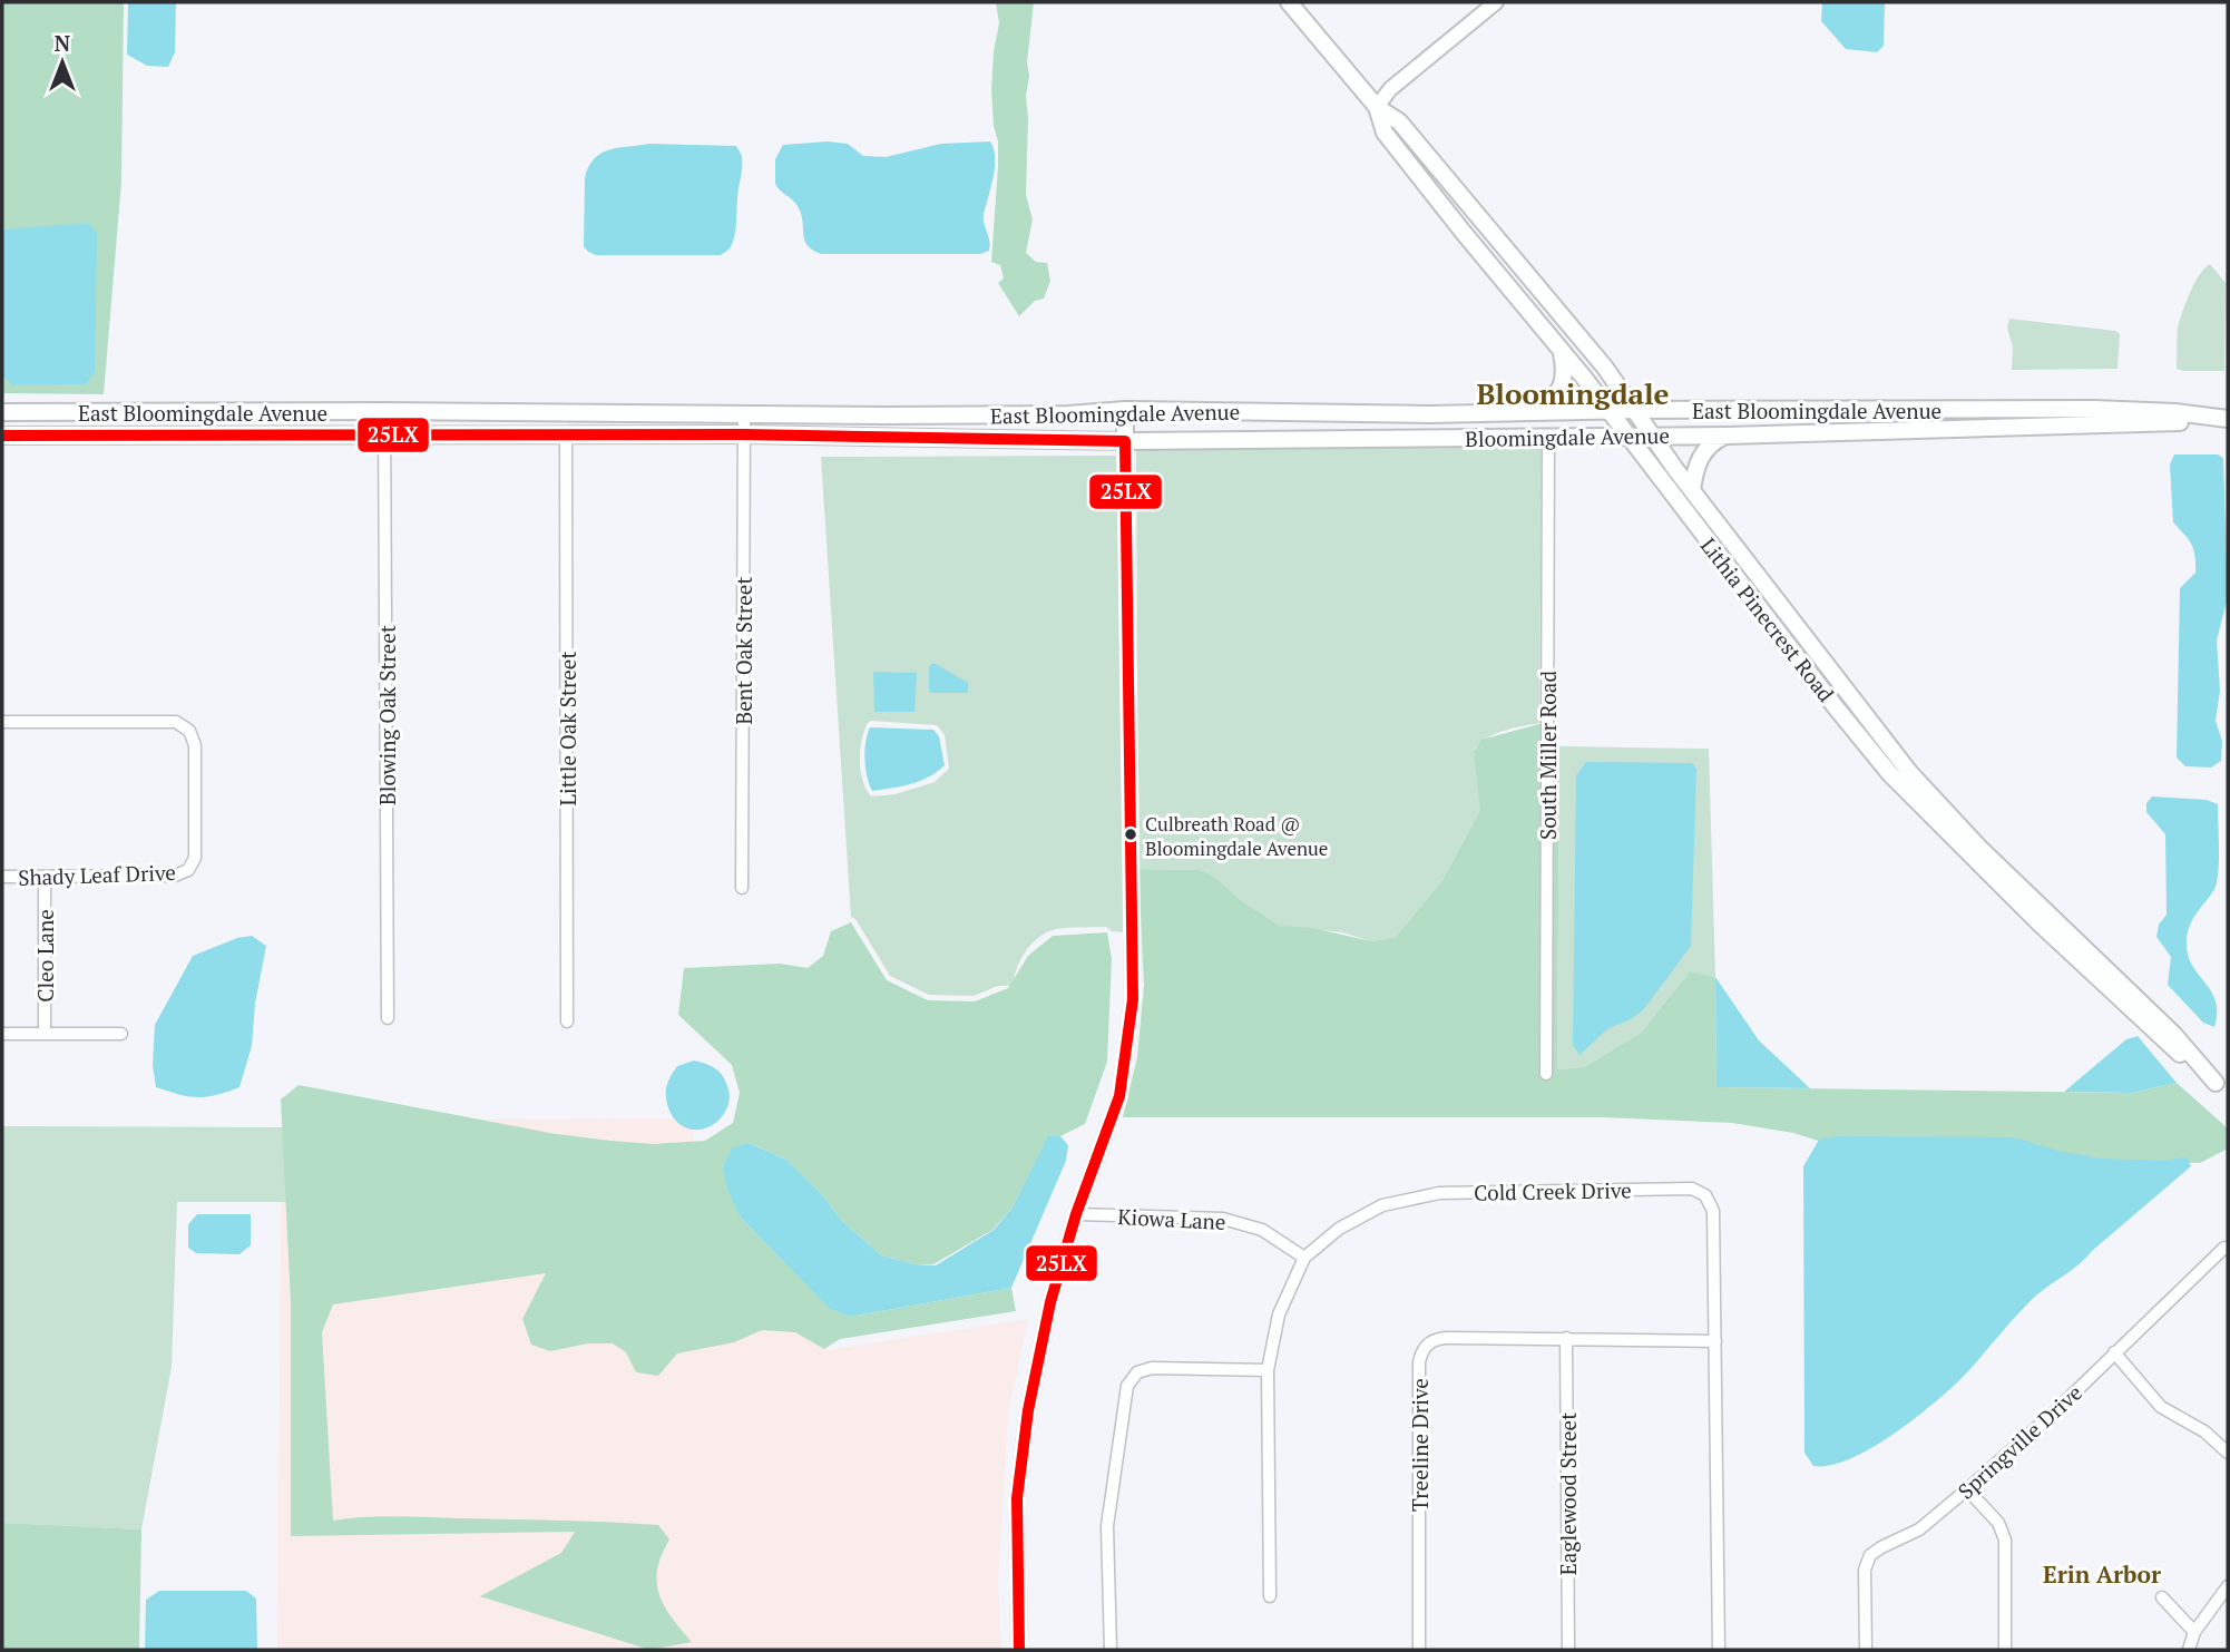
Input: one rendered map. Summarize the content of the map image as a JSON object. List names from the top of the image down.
{
  "streets": {
    "main road": ["East Bloomingdale Avenue", "Bloomingdale Avenue", "Lithia Pinecrest Road"],
    "street": [
      "Bent Oak Street",
      "Blowing Oak Street",
      "Little Oak Street",
      "South Miller Road",
      "Shady Leaf Drive",
      "Cleo Lane",
      "Cold Creek Drive",
      "Kiowa Lane",
      "Springville Drive",
      "Treeline Drive",
      "Eaglewood Street"
    ]
  },
  "crossings": [
    ["East Bloomingdale Avenue", "Bloomingdale Avenue"],
    ["East Bloomingdale Avenue", "Lithia Pinecrest Road"],
    ["East Bloomingdale Avenue", "Bent Oak Street"],
    ["East Bloomingdale Avenue", "Blowing Oak Street"],
    ["East Bloomingdale Avenue", "Little Oak Street"],
    ["Bloomingdale Avenue", "Lithia Pinecrest Road"],
    ["Bloomingdale Avenue", "South Miller Road"],
    ["Shady Leaf Drive", "Cleo Lane"],
    ["Cold Creek Drive", "Kiowa Lane"],
    ["Cold Creek Drive", "Treeline Drive"],
    ["Treeline Drive", "Eaglewood Street"]
  ],
  "districts": ["Bloomingdale", "Erin Arbor"],
  "places": ["Culbreath Road @ Bloomingdale Avenue"],
  "lines": ["transit line 25LX"],
  "north": "top"
}
